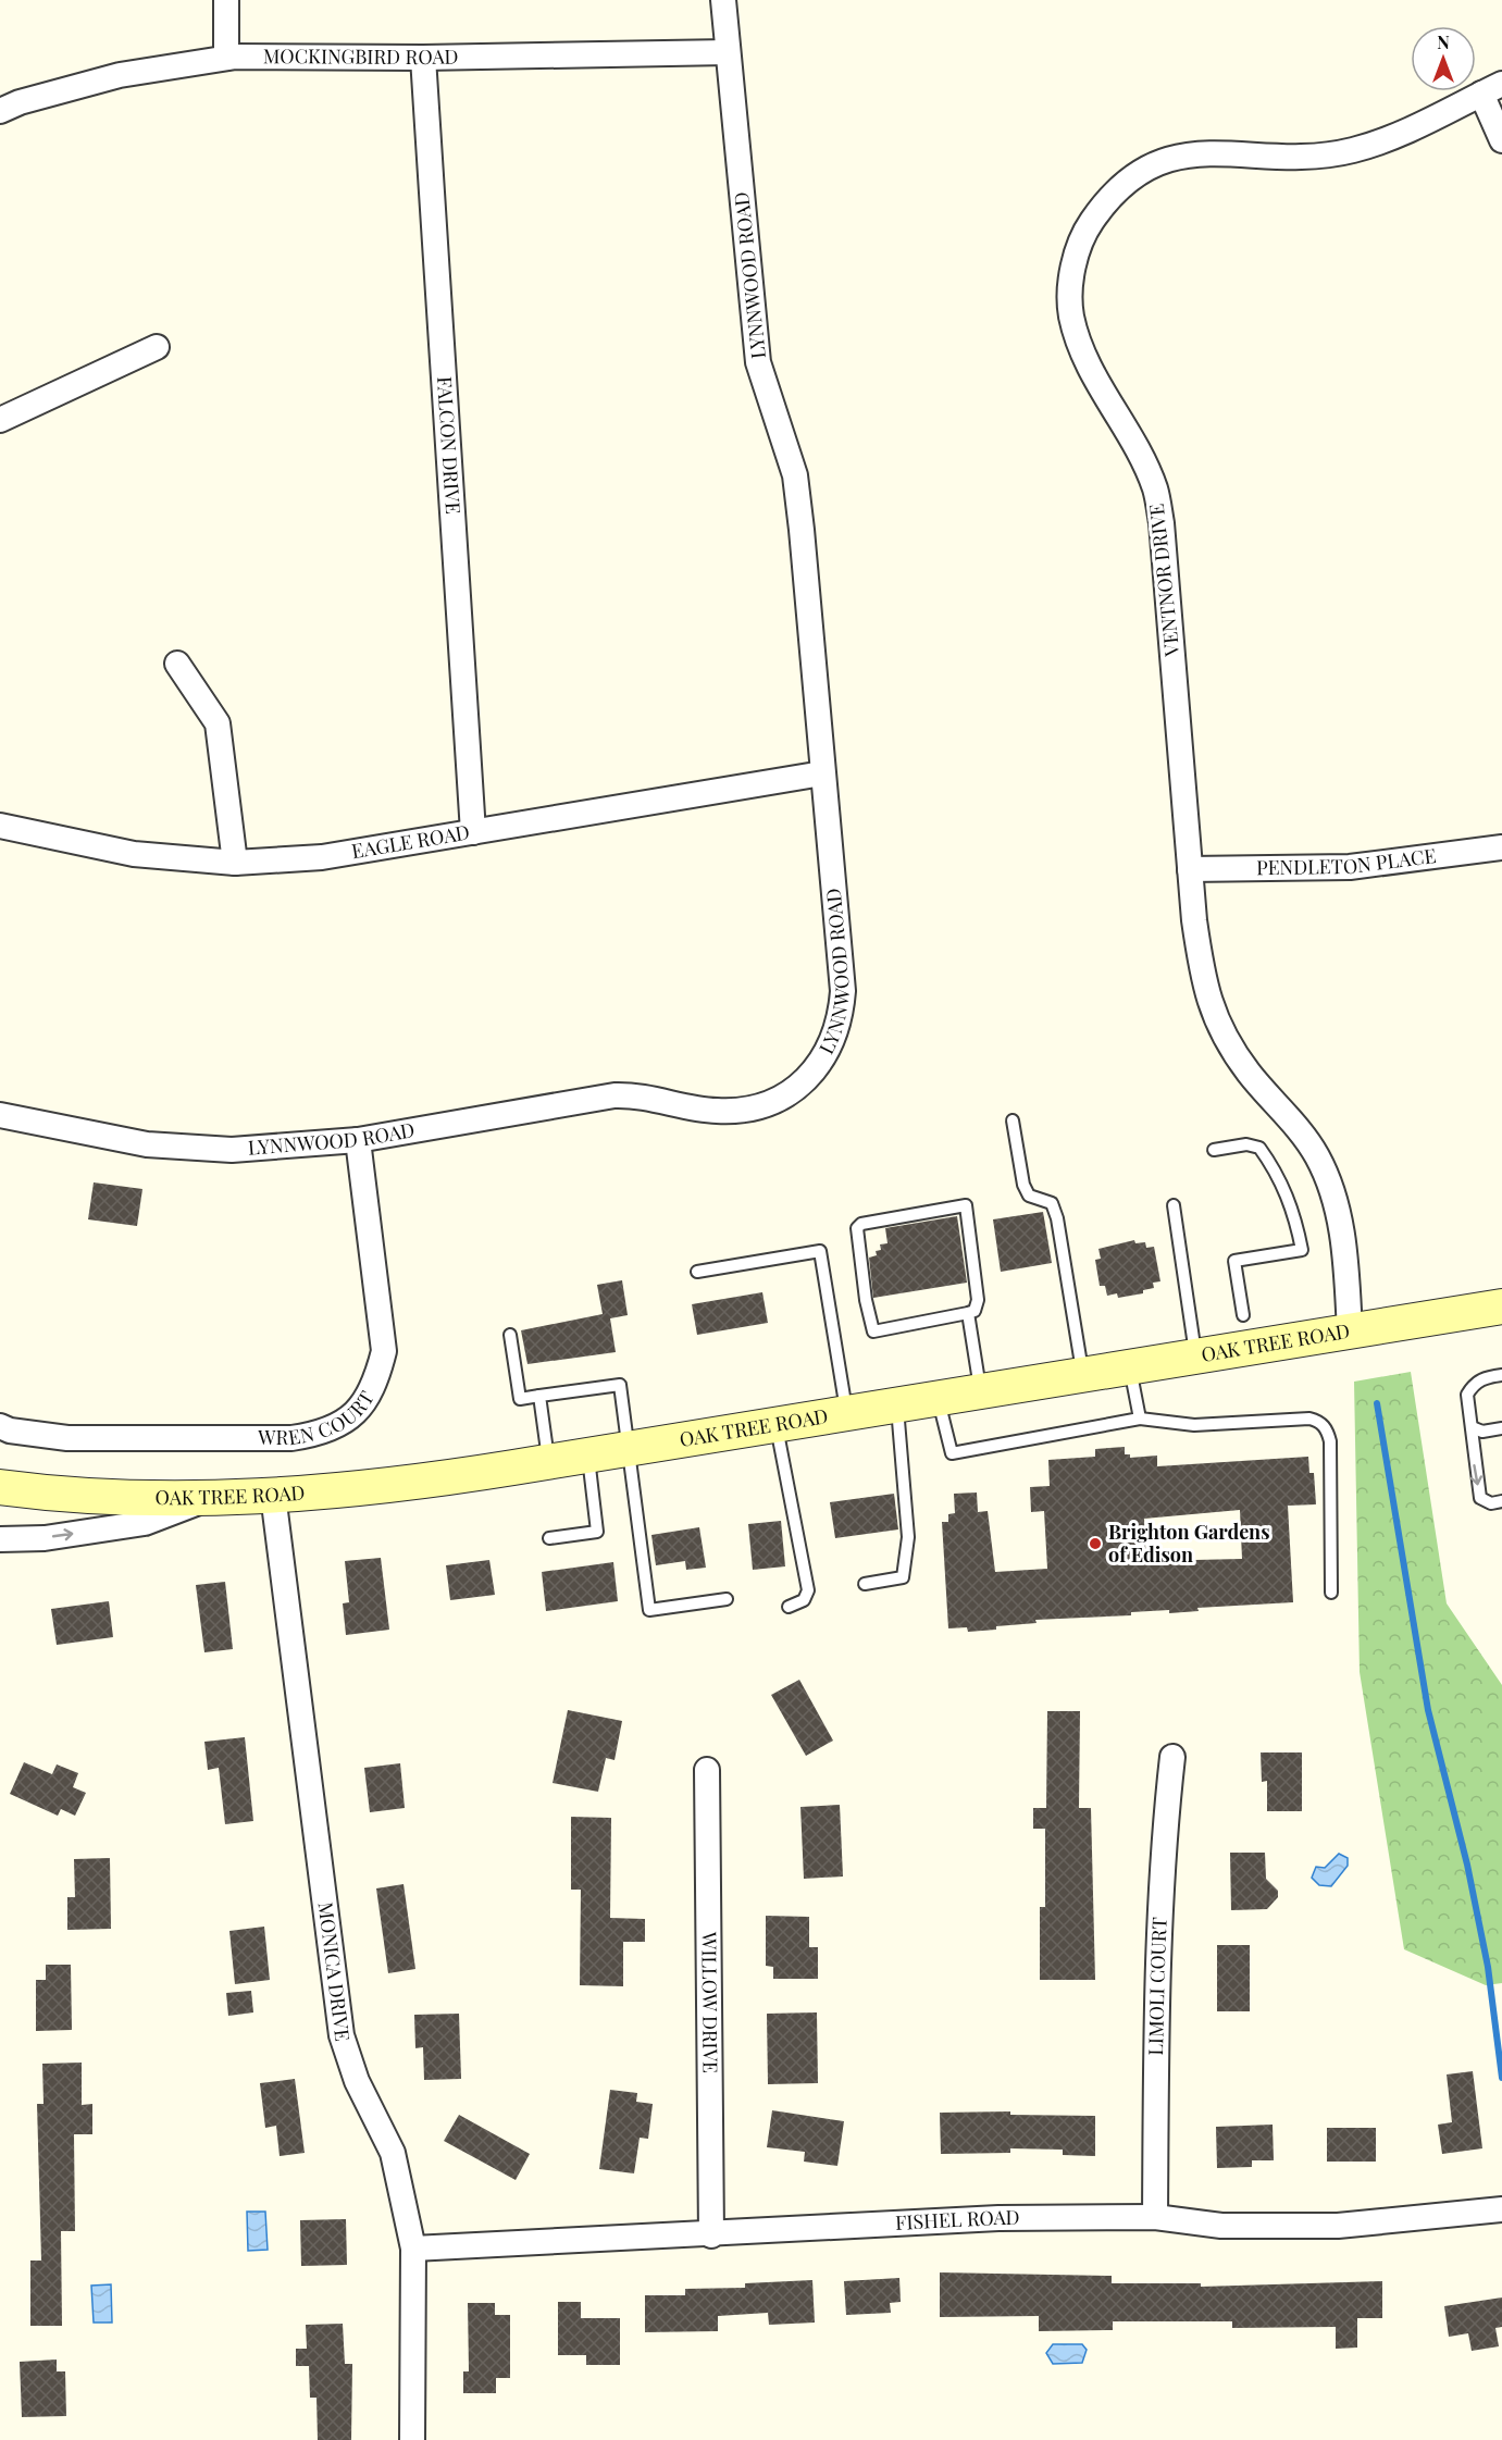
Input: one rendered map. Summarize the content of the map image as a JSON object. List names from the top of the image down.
{
  "streets": {
    "main road": ["OAK TREE ROAD"],
    "street": [
      "MOCKINGBIRD ROAD",
      "LYNNWOOD ROAD",
      "FALCON DRIVE",
      "VENTNOR DRIVE",
      "EAGLE ROAD",
      "PENDLETON PLACE",
      "WREN COURT",
      "MONICA DRIVE",
      "LIMOLI COURT",
      "WILLOW DRIVE",
      "FISHEL ROAD"
    ]
  },
  "crossings": [
    ["MOCKINGBIRD ROAD", "LYNNWOOD ROAD"],
    ["MOCKINGBIRD ROAD", "FALCON DRIVE"],
    ["LYNNWOOD ROAD", "EAGLE ROAD"],
    ["LYNNWOOD ROAD", "WREN COURT"],
    ["FALCON DRIVE", "EAGLE ROAD"],
    ["VENTNOR DRIVE", "PENDLETON PLACE"],
    ["VENTNOR DRIVE", "OAK TREE ROAD"],
    ["OAK TREE ROAD", "MONICA DRIVE"],
    ["MONICA DRIVE", "FISHEL ROAD"],
    ["LIMOLI COURT", "FISHEL ROAD"],
    ["WILLOW DRIVE", "FISHEL ROAD"]
  ],
  "places": ["Brighton Gardens of Edison"],
  "north": "top"
}
